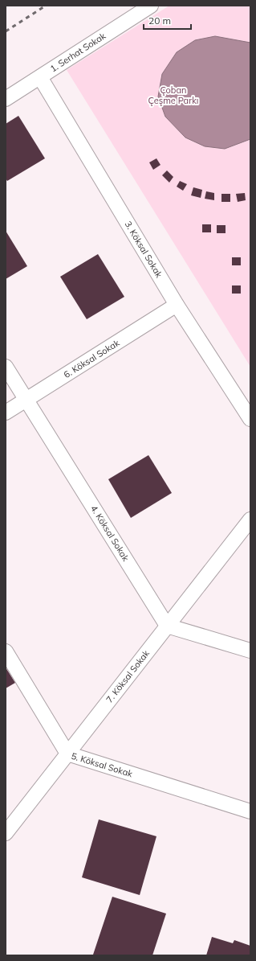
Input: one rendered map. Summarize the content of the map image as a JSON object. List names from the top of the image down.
{
  "streets": {
    "street": [
      "1. Serhat Sokak",
      "3. Köksal Sokak",
      "6. Köksal Sokak",
      "4. Köksal Sokak",
      "7. Köksal Sokak",
      "5. Köksal Sokak"
    ]
  },
  "crossings": [
    ["1. Serhat Sokak", "3. Köksal Sokak"],
    ["3. Köksal Sokak", "6. Köksal Sokak"],
    ["6. Köksal Sokak", "4. Köksal Sokak"],
    ["4. Köksal Sokak", "7. Köksal Sokak"],
    ["7. Köksal Sokak", "5. Köksal Sokak"]
  ],
  "parks": ["Çoban Çeşme Parkı"],
  "scale_bar": "20 m"
}
